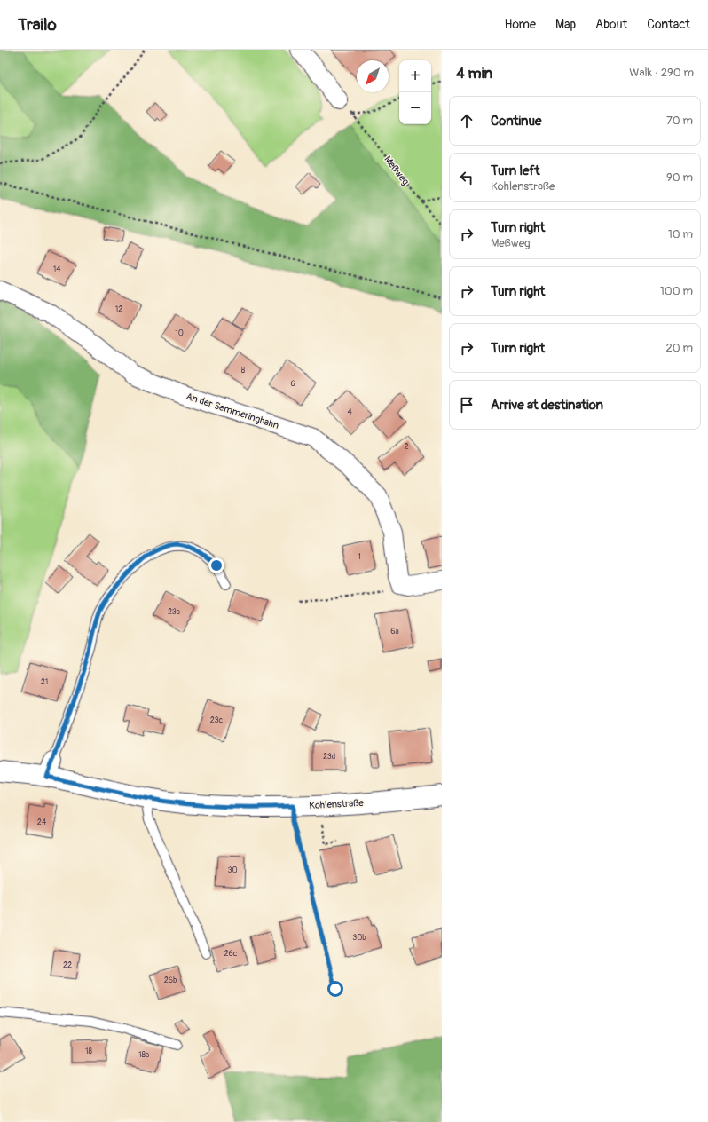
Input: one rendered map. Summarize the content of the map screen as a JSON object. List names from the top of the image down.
{
  "streets": {
    "street": ["An der Semmeringbahn", "Kohlenstraße"],
    "path": ["Meßweg"]
  },
  "house_numbers": [
    "14",
    "12",
    "10",
    "8",
    "6",
    "4",
    "2",
    "1",
    "23a",
    "6a",
    "21",
    "23c",
    "23d",
    "24",
    "30",
    "30b",
    "26c",
    "22",
    "26b",
    "18",
    "18a"
  ],
  "north": "bottom left",
  "page": {
    "header": "Trailo",
    "nav": [
      "Home",
      "Map",
      "About",
      "Contact"
    ],
    "heading": ["4 min", "Walk · 290 m"],
    "map_buttons": ["+", "−"],
    "list": [
      ["Continue", "70 m"],
      ["Turn left", "Kohlenstraße", "90 m"],
      ["Turn right", "Meßweg", "10 m"],
      ["Turn right", "100 m"],
      ["Turn right", "20 m"],
      "Arrive at destination"
    ]
  }
}
